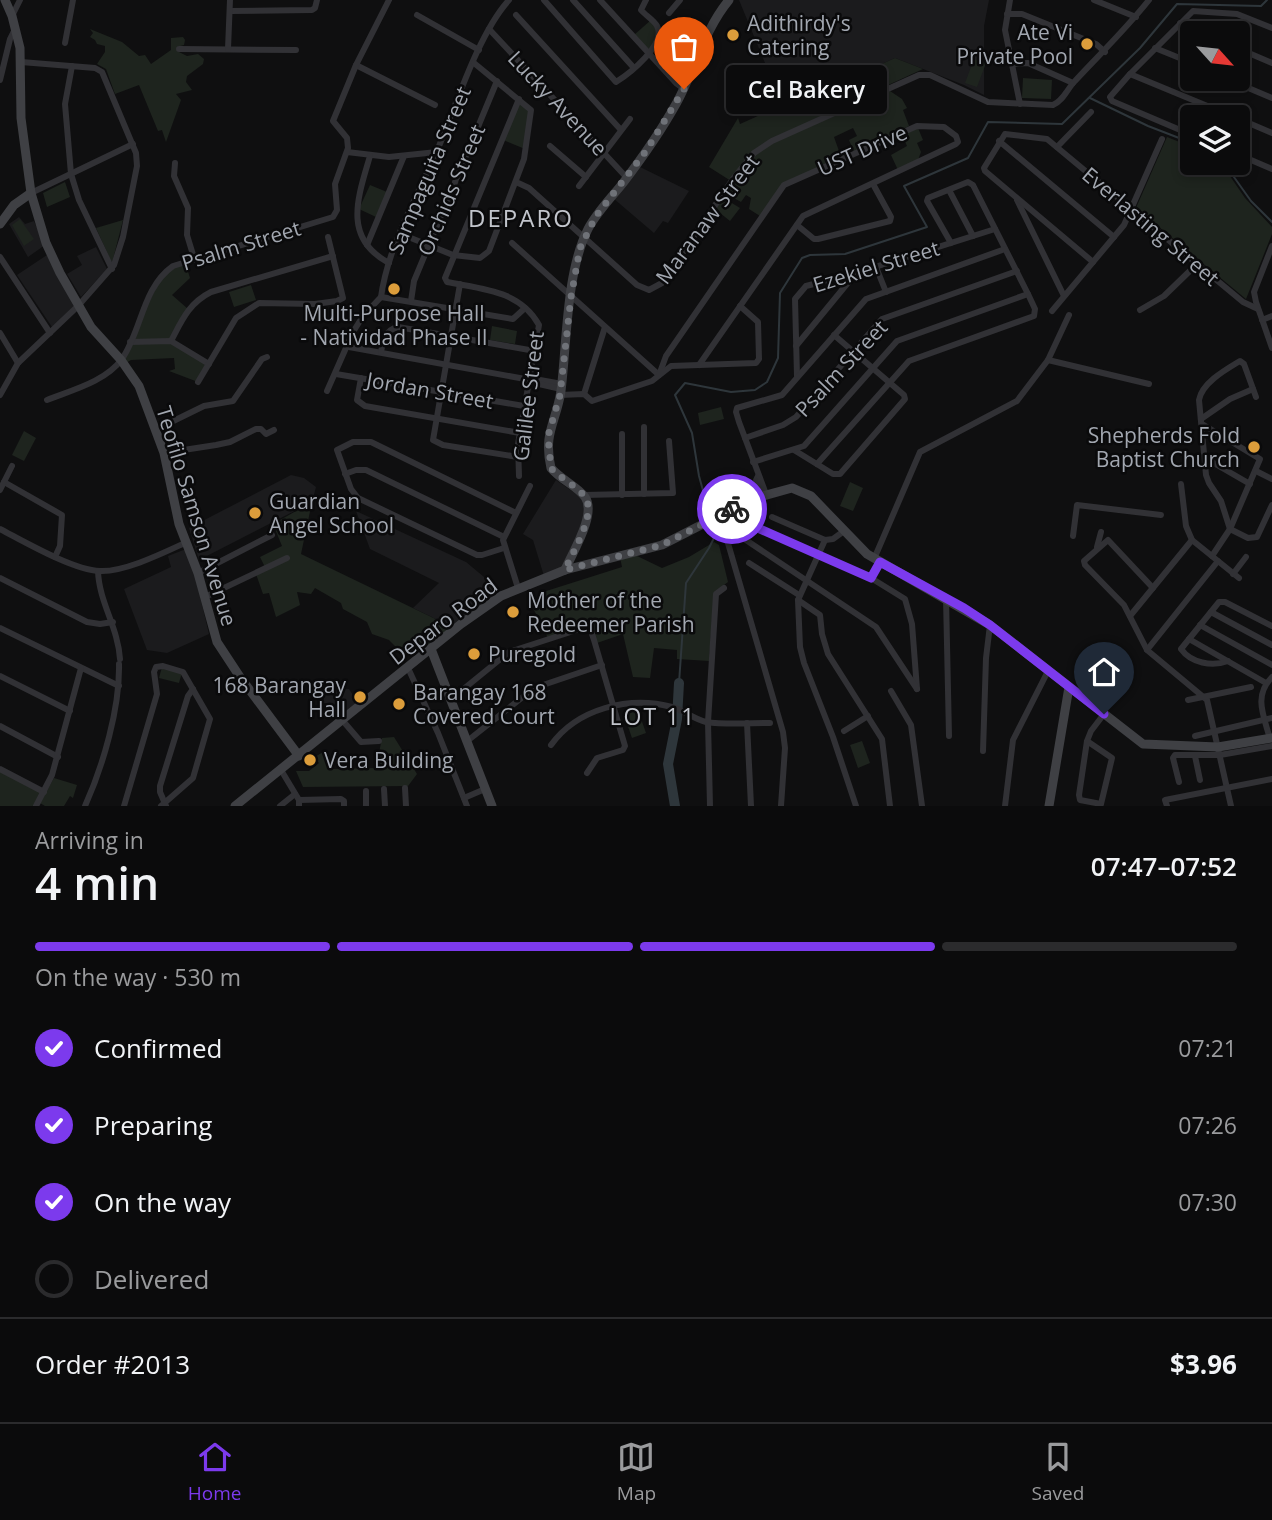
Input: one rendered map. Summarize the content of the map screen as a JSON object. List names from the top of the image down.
{
  "streets": {
    "main road": ["Teofilo Samson Avenue", "Deparo Road"],
    "street": [
      "Lucky Avenue",
      "UST Drive",
      "Sampaguita Street",
      "Orchids Street",
      "Maranaw Street",
      "Everlasting Street",
      "Psalm Street",
      "Ezekiel Street",
      "Jordan Street",
      "Galilee Street"
    ]
  },
  "crossings": [
    ["Lucky Avenue", "Sampaguita Street"],
    ["Psalm Street", "Teofilo Samson Avenue"],
    ["Jordan Street", "Galilee Street"],
    ["Teofilo Samson Avenue", "Deparo Road"]
  ],
  "districts": ["DEPARO", "LOT 11"],
  "places": [
    "Adithirdy's Catering",
    "Ate Vi Private Pool",
    "Cel Bakery",
    "Multi-Purpose Hall - Natividad Phase II",
    "Shepherds Fold Baptist Church",
    "Guardian Angel School",
    "Mother of the Redeemer Parish",
    "Puregold",
    "168 Barangay Hall",
    "Barangay 168 Covered Court",
    "Vera Building"
  ],
  "north": "bottom right",
  "page": {
    "bubble": "Cel Bakery",
    "heading": ["4 min", "Arriving in", "07:47–07:52"],
    "panel": ["Order #2013", "$3.96"],
    "bar": "On the way · 530 m",
    "list": [
      ["Confirmed", "07:21"],
      ["Preparing", "07:26"],
      ["On the way", "07:30"],
      "Delivered"
    ],
    "tabs": ["Home", "Map", "Saved"]
  }
}
